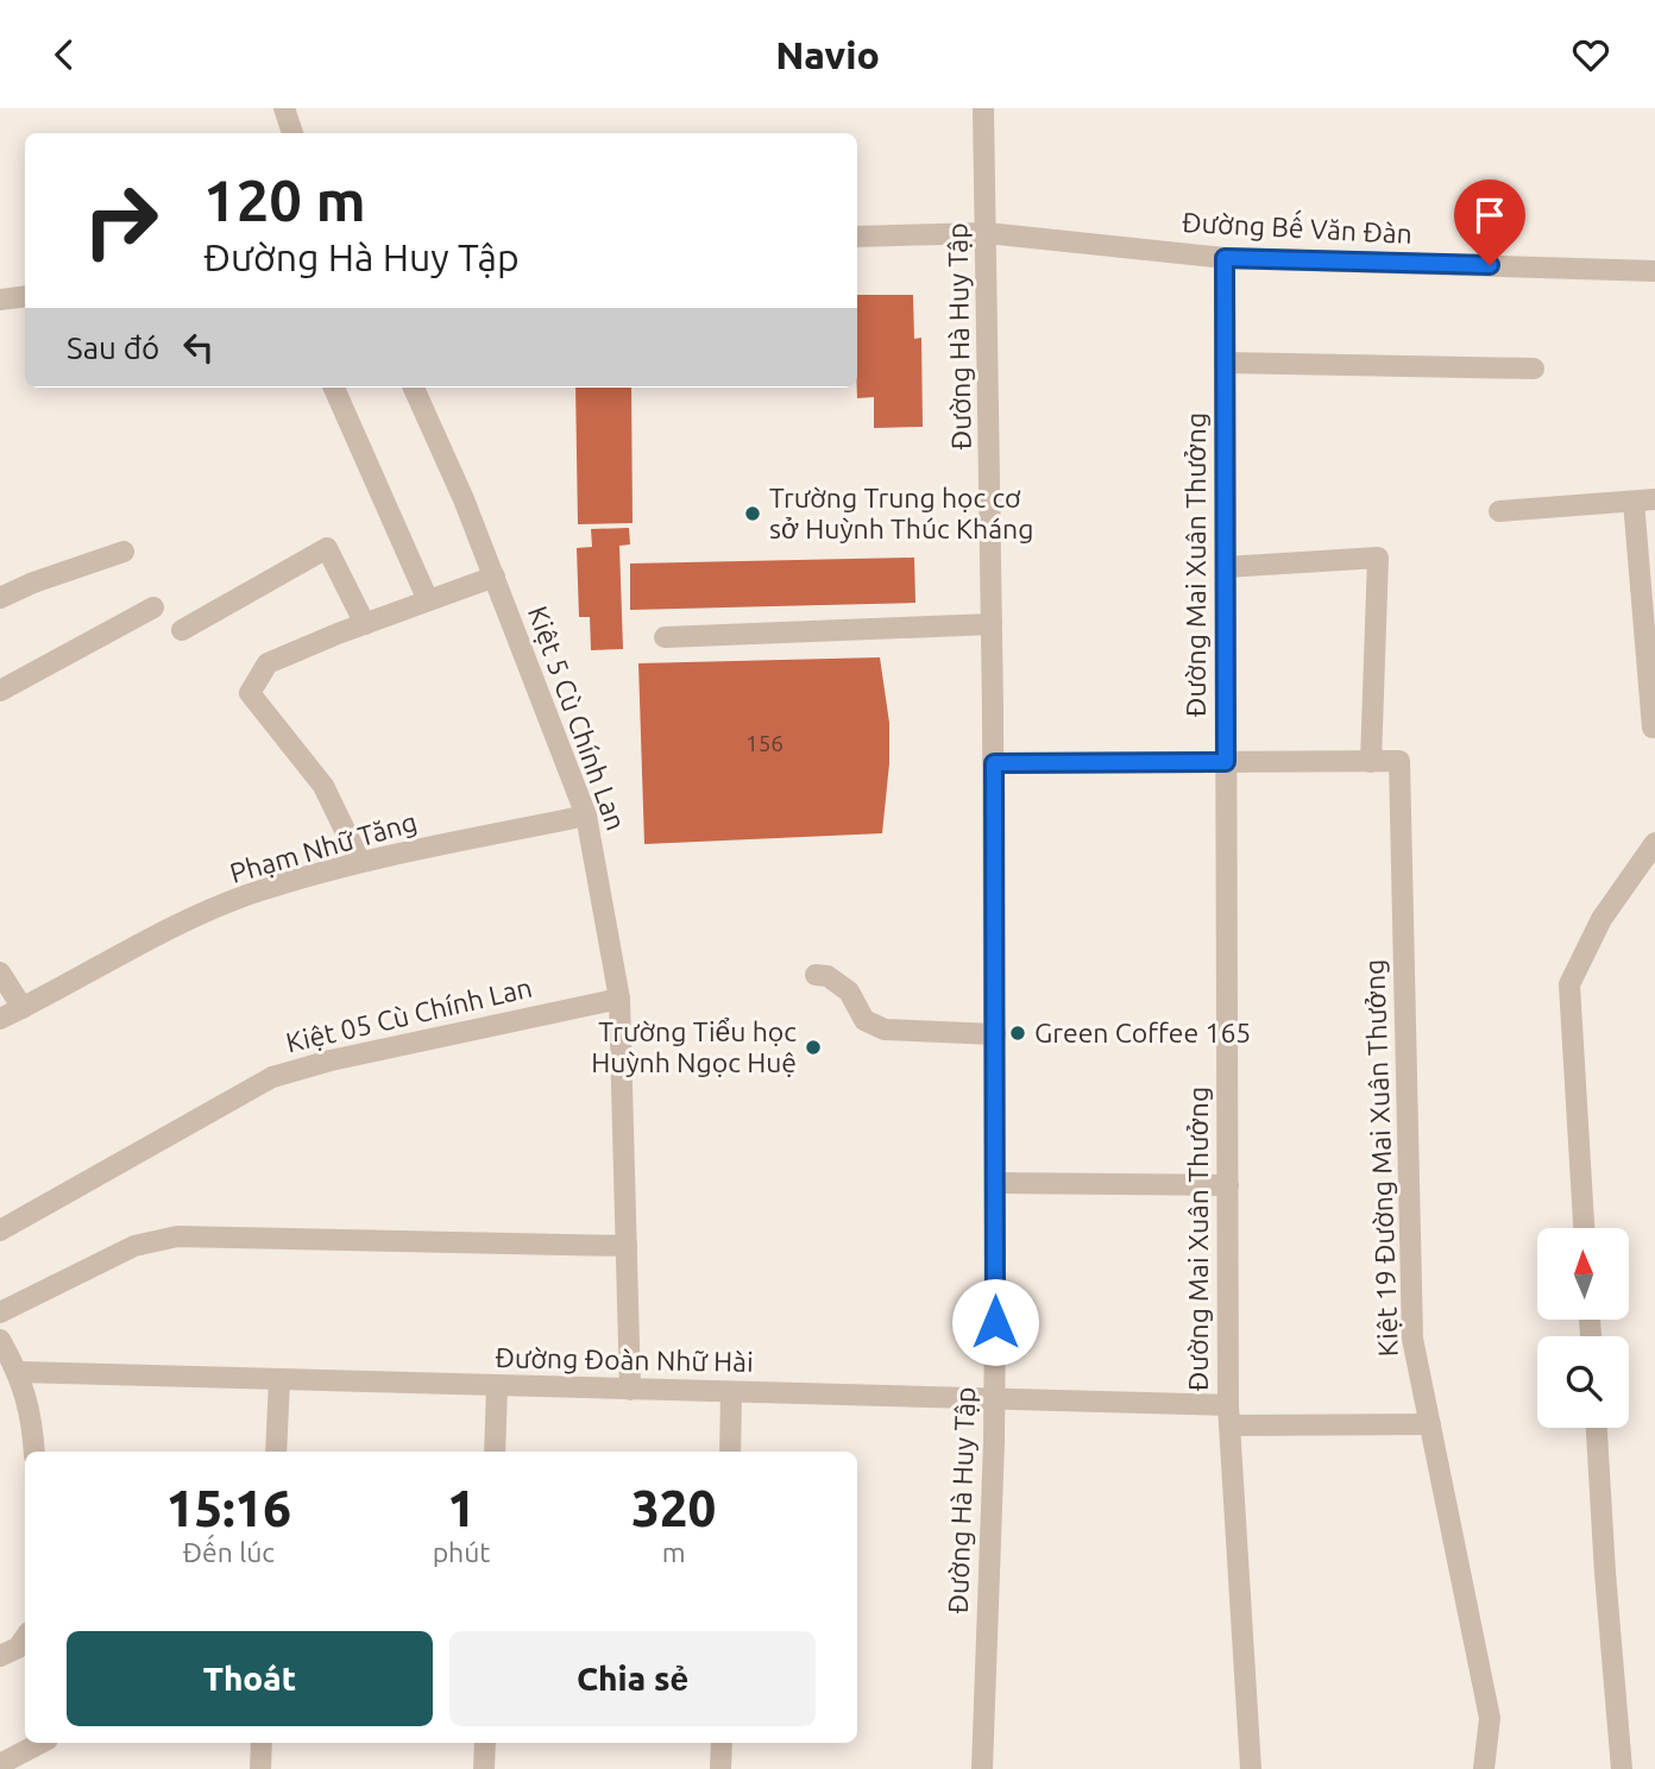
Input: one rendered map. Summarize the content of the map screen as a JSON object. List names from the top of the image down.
{
  "streets": {
    "street": [
      "Đường Bế Văn Đàn",
      "Đường Hà Huy Tập",
      "Đường Mai Xuân Thưởng",
      "Kiệt 5 Cù Chính Lan",
      "Phạm Nhữ Tăng",
      "Kiệt 05 Cù Chính Lan",
      "Kiệt 19 Đường Mai Xuân Thưởng",
      "Đường Đoàn Nhữ Hài"
    ]
  },
  "crossings": [
    ["Đường Bế Văn Đàn", "Đường Hà Huy Tập"],
    ["Đường Bế Văn Đàn", "Đường Mai Xuân Thưởng"],
    ["Đường Hà Huy Tập", "Đường Đoàn Nhữ Hài"],
    ["Đường Mai Xuân Thưởng", "Kiệt 19 Đường Mai Xuân Thưởng"],
    ["Đường Mai Xuân Thưởng", "Đường Đoàn Nhữ Hài"],
    ["Kiệt 5 Cù Chính Lan", "Phạm Nhữ Tăng"],
    ["Kiệt 5 Cù Chính Lan", "Kiệt 05 Cù Chính Lan"],
    ["Kiệt 5 Cù Chính Lan", "Đường Đoàn Nhữ Hài"],
    ["Kiệt 19 Đường Mai Xuân Thưởng", "Đường Đoàn Nhữ Hài"]
  ],
  "places": ["Trường Trung học cơ sở Huỳnh Thúc Kháng", "Green Coffee 165", "Trường Tiểu học Huỳnh Ngọc Huệ"],
  "house_numbers": ["156"],
  "north": "top",
  "page": {
    "header": "Navio",
    "turn": ["120 m", "Đường Hà Huy Tập"],
    "then": "Sau đó",
    "eta": [
      "15:16",
      "Đến lúc",
      "1",
      "phút",
      "320",
      "m"
    ],
    "buttons": ["Thoát", "Chia sẻ"]
  }
}
